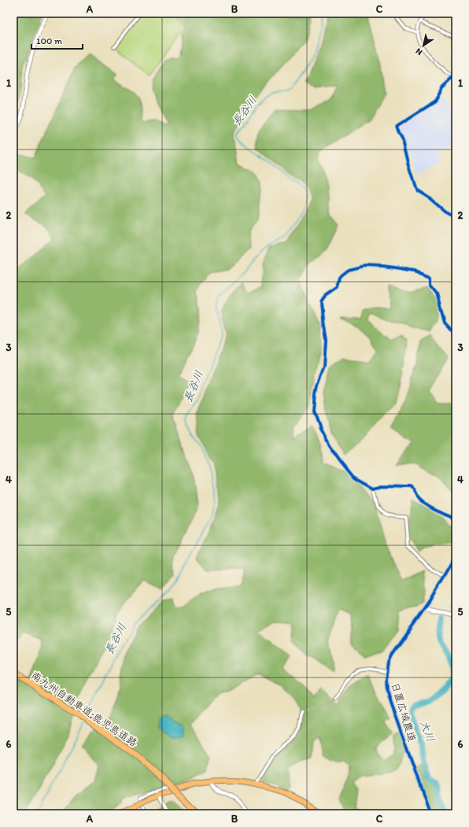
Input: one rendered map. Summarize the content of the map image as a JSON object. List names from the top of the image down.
{
  "streets": {
    "highway": ["南九州自動車道;鹿児島道路"],
    "street": ["日置広域農道"]
  },
  "water": ["長谷川", "大川"],
  "scale_bar": "100 m",
  "north": "bottom left",
  "grid": {
    "columns": ["A", "B", "C"],
    "rows": [
      "1",
      "2",
      "3",
      "4",
      "5",
      "6"
    ]
  }
}
